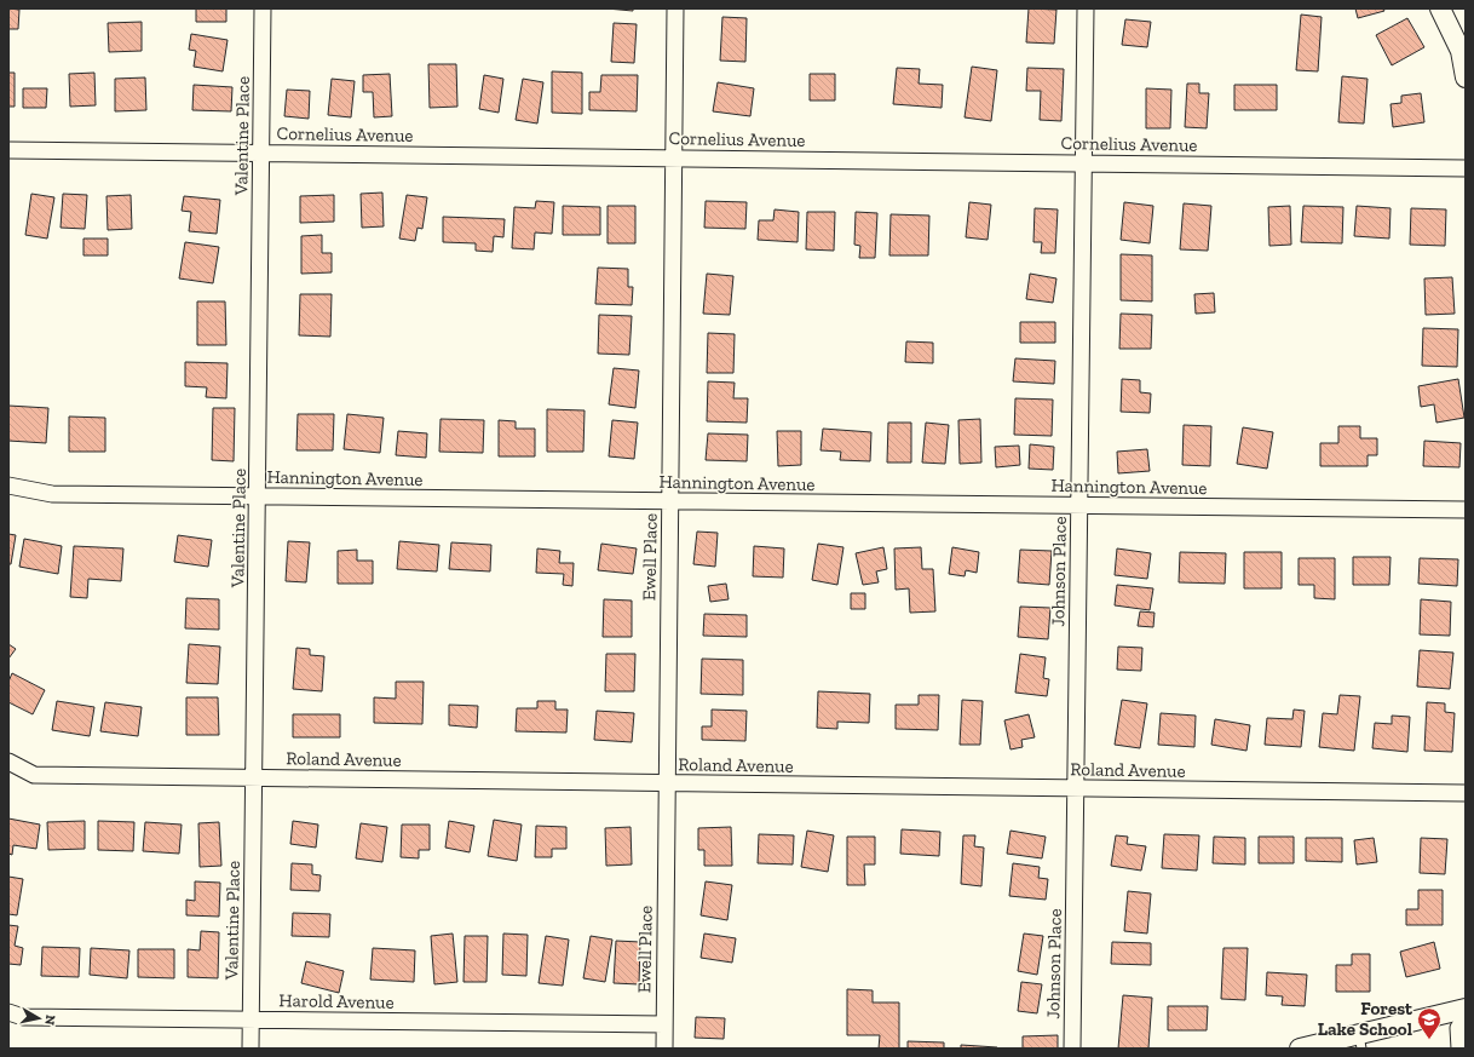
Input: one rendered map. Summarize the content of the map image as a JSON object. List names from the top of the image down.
{
  "streets": {
    "street": [
      "Cornelius Avenue",
      "Valentine Place",
      "Hannington Avenue",
      "Ewell Place",
      "Johnson Place",
      "Roland Avenue",
      "Harold Avenue"
    ]
  },
  "crossings": [
    ["Cornelius Avenue", "Valentine Place"],
    ["Cornelius Avenue", "Ewell Place"],
    ["Cornelius Avenue", "Johnson Place"],
    ["Valentine Place", "Hannington Avenue"],
    ["Valentine Place", "Roland Avenue"],
    ["Valentine Place", "Harold Avenue"],
    ["Hannington Avenue", "Ewell Place"],
    ["Hannington Avenue", "Johnson Place"],
    ["Ewell Place", "Roland Avenue"],
    ["Ewell Place", "Harold Avenue"],
    ["Johnson Place", "Roland Avenue"]
  ],
  "places": {
    "school or university": ["Forest Lake School"]
  },
  "north": "right"
}
